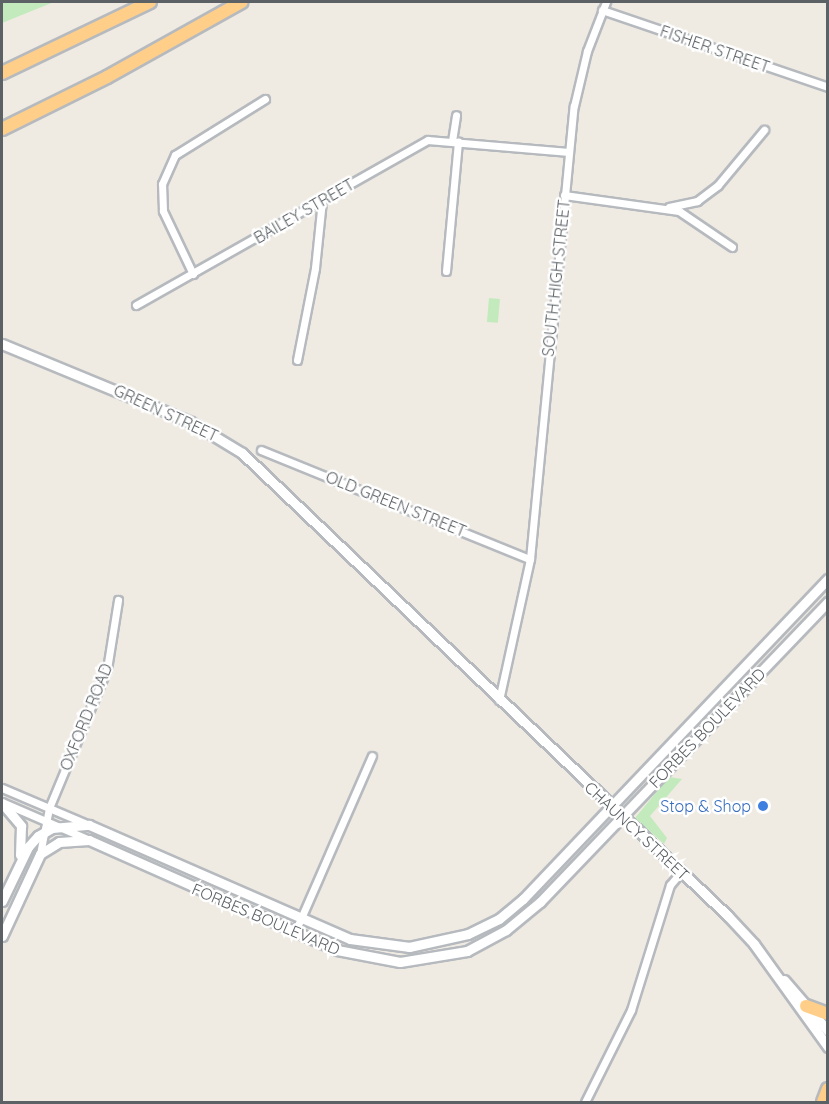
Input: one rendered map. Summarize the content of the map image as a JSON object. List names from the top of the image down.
{
  "streets": {
    "street": [
      "FISHER STREET",
      "BAILEY STREET",
      "SOUTH HIGH STREET",
      "GREEN STREET",
      "OLD GREEN STREET",
      "OXFORD ROAD",
      "FORBES BOULEVARD",
      "CHAUNCY STREET"
    ]
  },
  "crossings": [
    ["FISHER STREET", "SOUTH HIGH STREET"],
    ["BAILEY STREET", "SOUTH HIGH STREET"],
    ["SOUTH HIGH STREET", "OLD GREEN STREET"],
    ["GREEN STREET", "CHAUNCY STREET"],
    ["OXFORD ROAD", "FORBES BOULEVARD"],
    ["FORBES BOULEVARD", "CHAUNCY STREET"]
  ],
  "places": ["Stop & Shop"]
}
